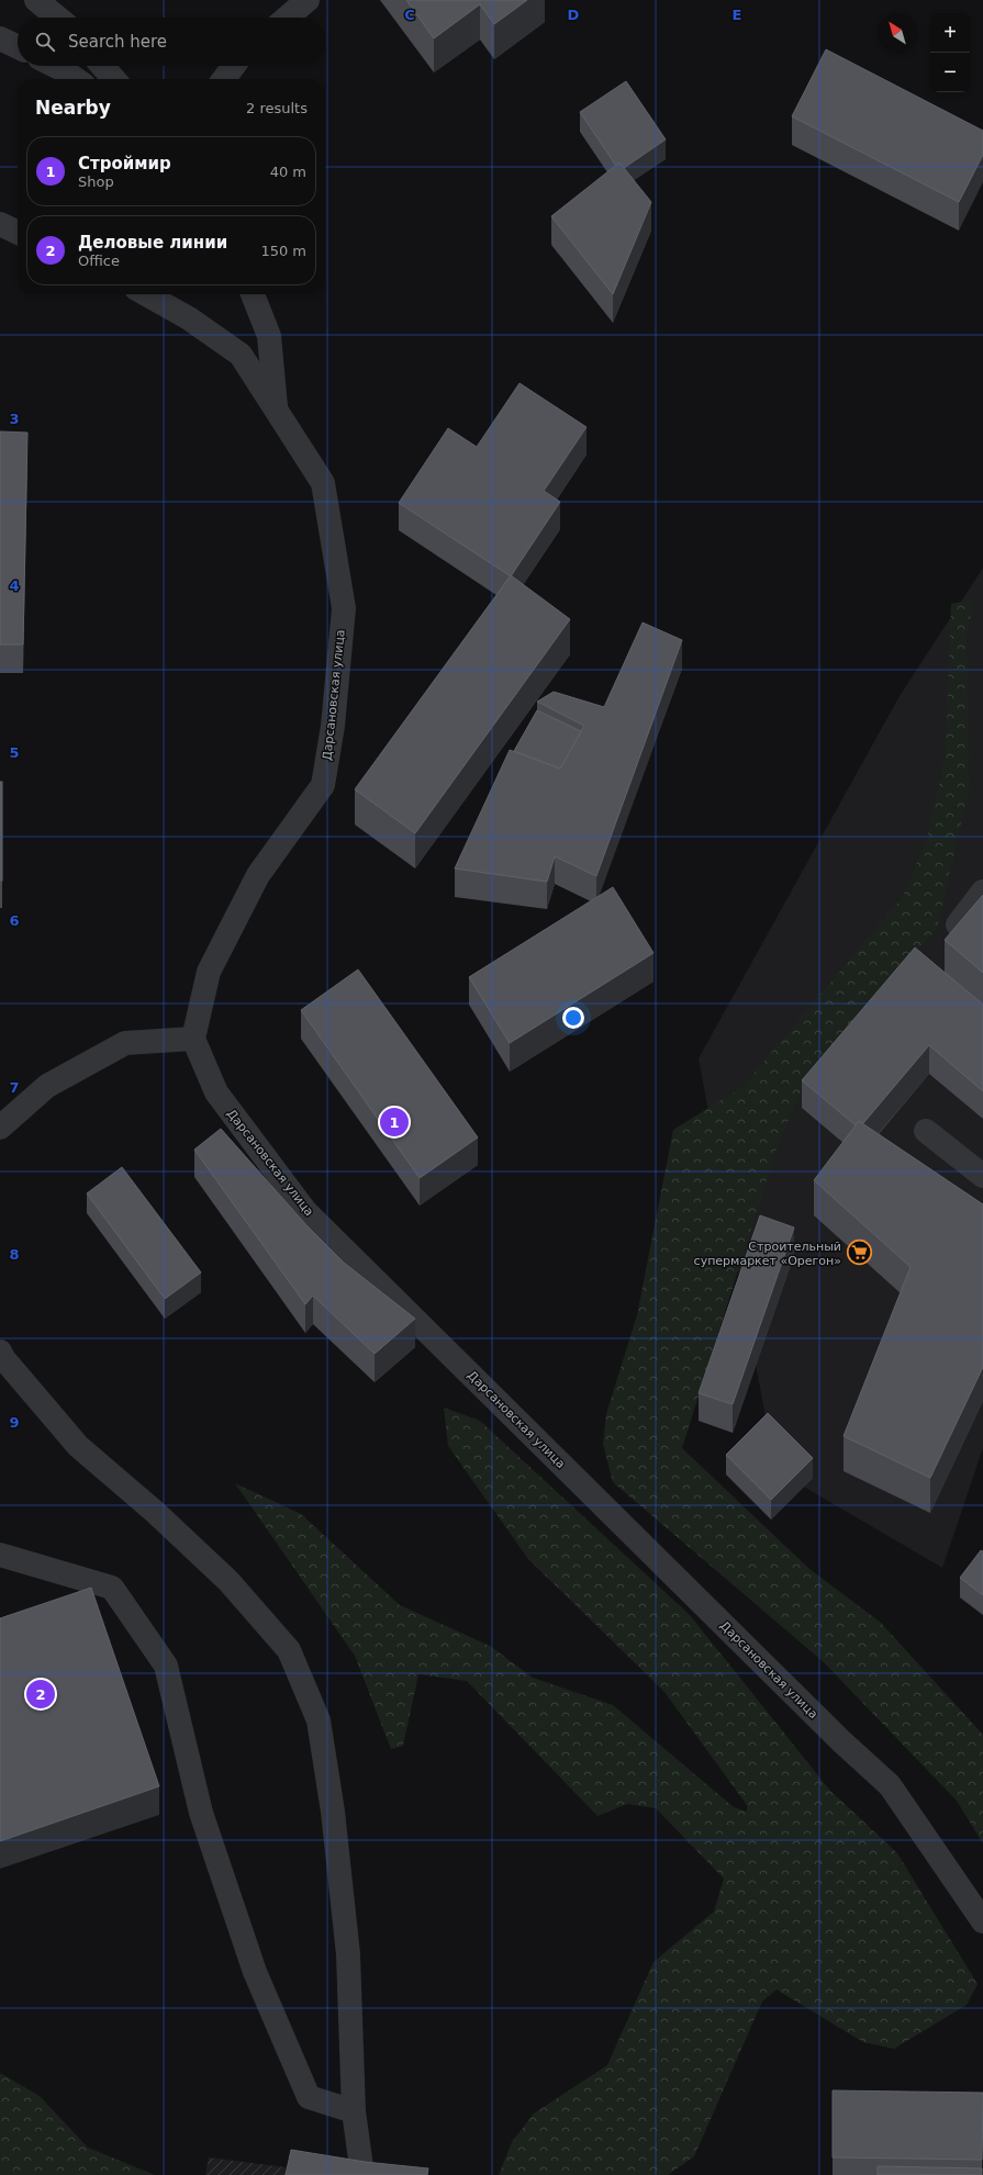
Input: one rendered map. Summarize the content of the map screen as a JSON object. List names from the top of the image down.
{
  "streets": {
    "street": ["Дарсановская улица"]
  },
  "places": {
    "supermarket": ["Строительный супермаркет «Орегон»"]
  },
  "north": "top left",
  "page": {
    "map_buttons": ["+", "−"],
    "search": "Search here",
    "heading": ["Nearby", "2 results"],
    "list": [
      {
        "mark": "1",
        "name": "Строймир",
        "note": "Shop",
        "value": "40 m"
      },
      {
        "mark": "2",
        "name": "Деловые линии",
        "note": "Office",
        "value": "150 m"
      }
    ],
    "pins": ["1", "2"]
  },
  "grid": {
    "columns": ["C", "D", "E"],
    "rows": [
      "3",
      "4",
      "5",
      "6",
      "7",
      "8",
      "9"
    ]
  }
}
